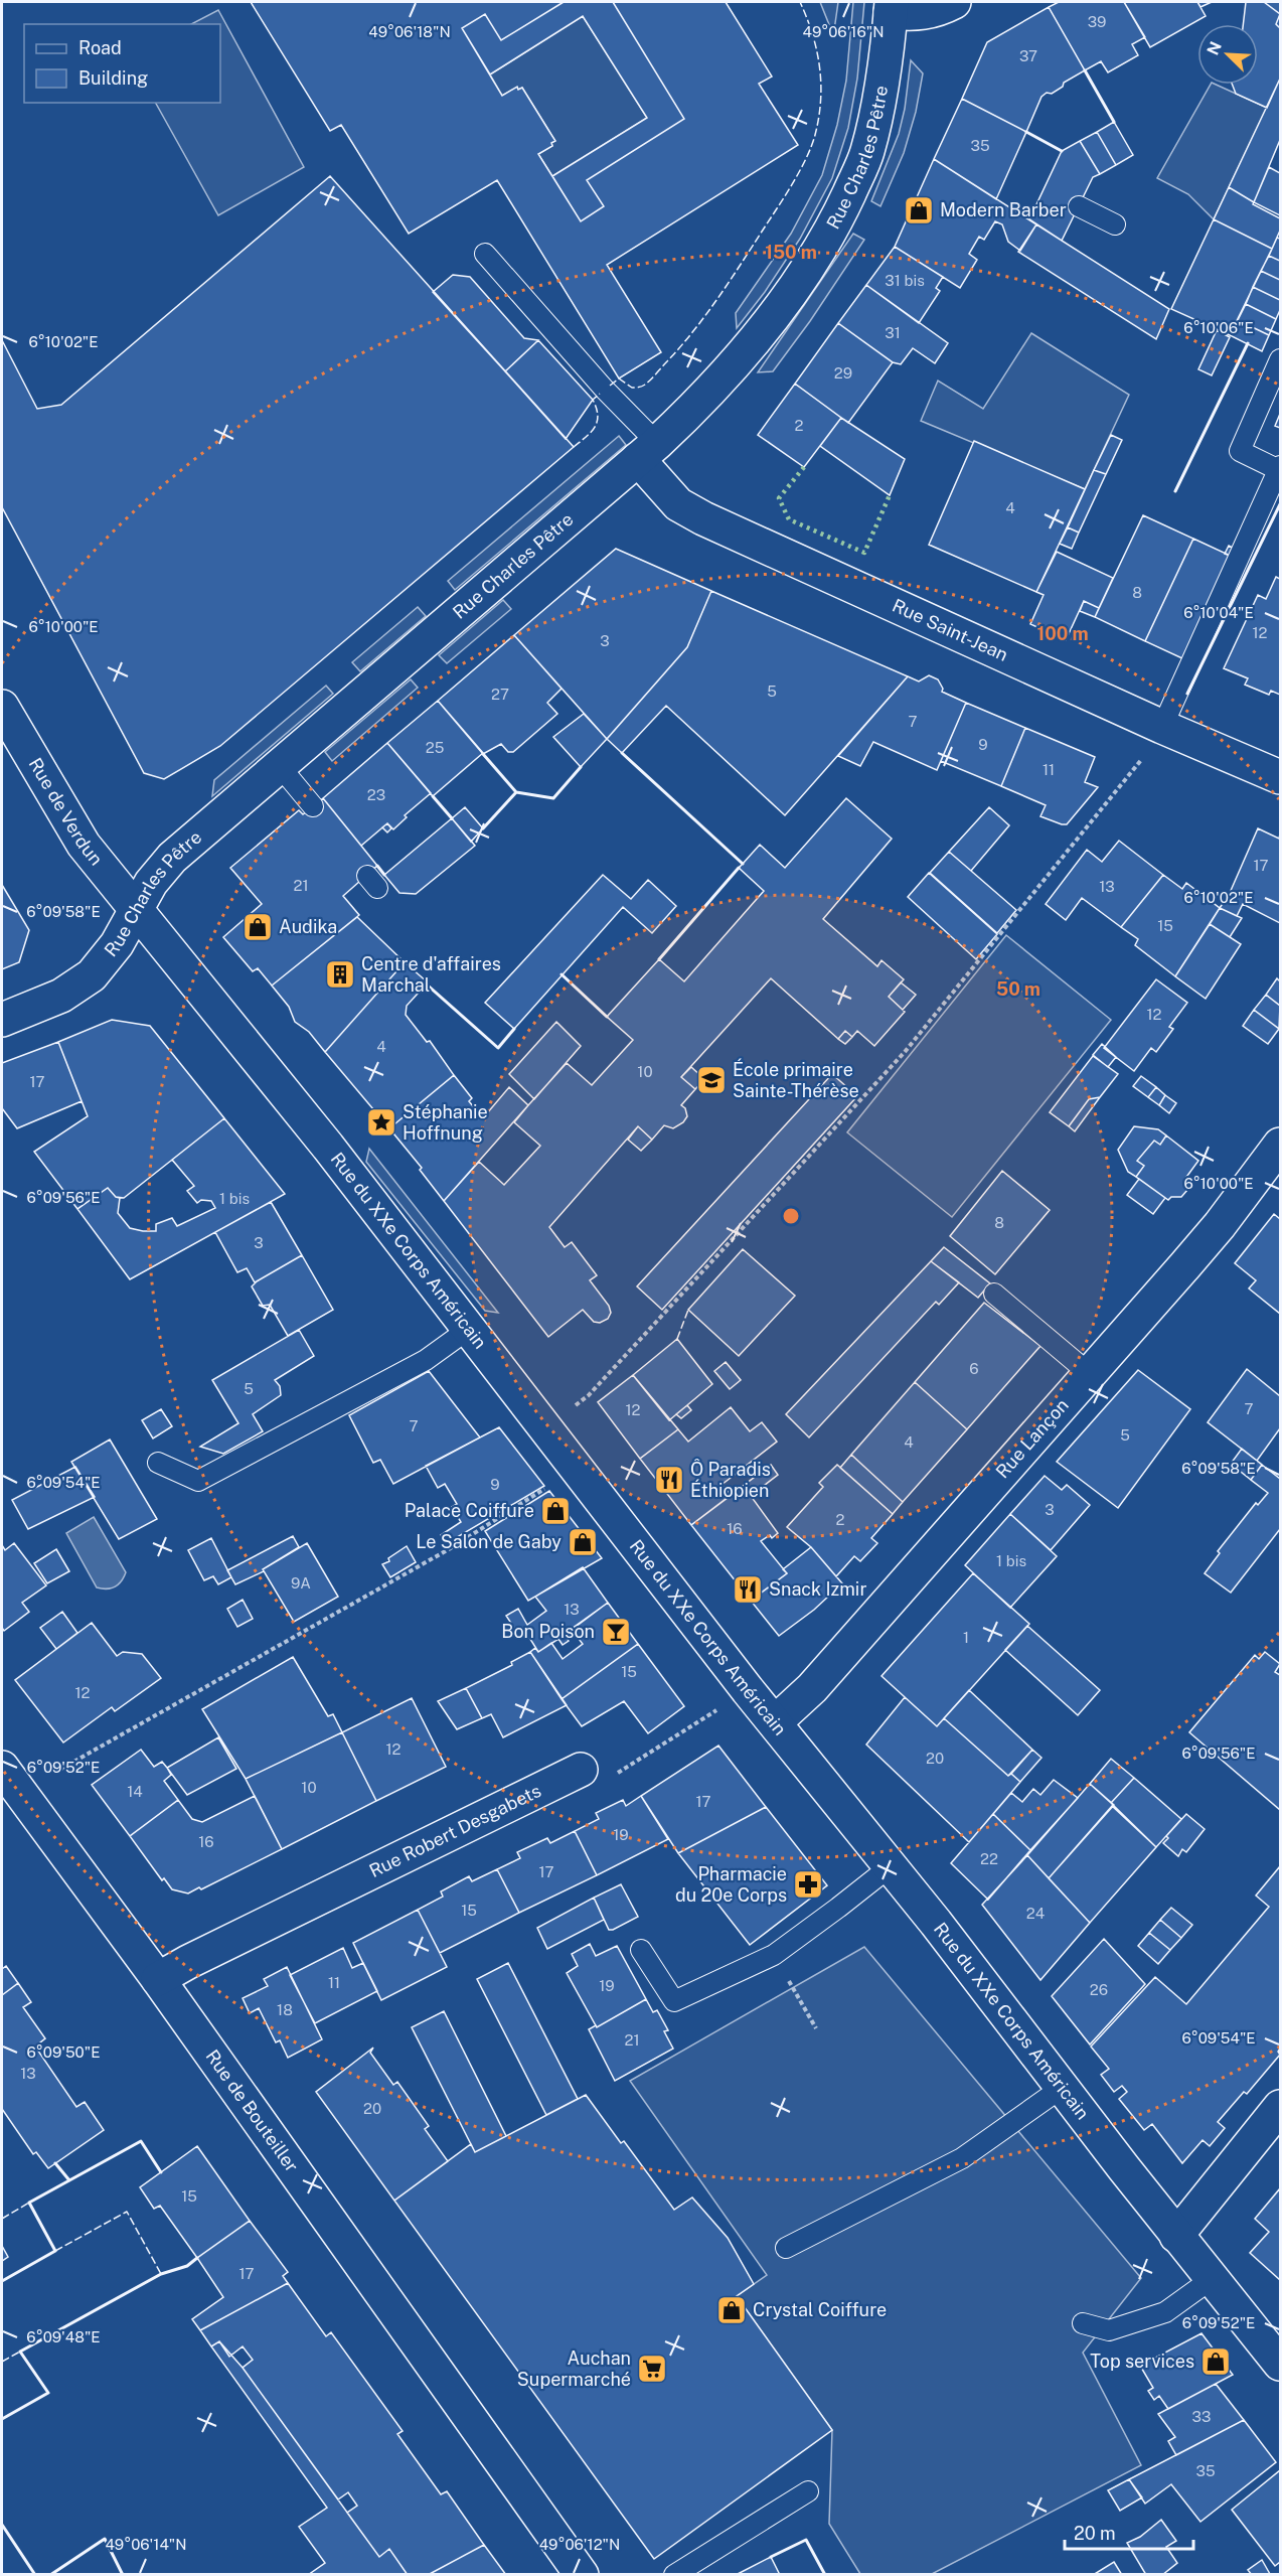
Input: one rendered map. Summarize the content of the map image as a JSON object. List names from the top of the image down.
{
  "streets": {
    "street": [
      "Rue Charles Pêtre",
      "Rue Saint-Jean",
      "Rue de Verdun",
      "Rue du XXe Corps Américain",
      "Rue Lançon",
      "Rue Robert Desgabets",
      "Rue de Bouteiller"
    ]
  },
  "crossings": [
    ["Rue Charles Pêtre", "Rue Saint-Jean"],
    ["Rue Charles Pêtre", "Rue de Verdun"],
    ["Rue Charles Pêtre", "Rue du XXe Corps Américain"],
    ["Rue de Verdun", "Rue du XXe Corps Américain"],
    ["Rue du XXe Corps Américain", "Rue Lançon"],
    ["Rue Robert Desgabets", "Rue de Bouteiller"]
  ],
  "places": {
    "shop": [
      "Modern Barber",
      "Audika",
      "Palace Coiffure",
      "Le Salon de Gaby",
      "Crystal Coiffure",
      "Top services"
    ],
    "building": ["Centre d'affaires Marchal"],
    "school or university": ["École primaire Sainte-Thérèse"],
    "place": ["Stéphanie Hoffnung"],
    "restaurant": ["Ô Paradis Éthiopien", "Snack Izmir"],
    "bar": ["Bon Poison"],
    "pharmacy": ["Pharmacie du 20e Corps"],
    "supermarket": ["Auchan Supermarché"]
  },
  "house_numbers": [
    "39",
    "37",
    "35",
    "31 bis",
    "31",
    "29",
    "2",
    "4",
    "8",
    "12",
    "3",
    "5",
    "27",
    "7",
    "9",
    "25",
    "11",
    "23",
    "17",
    "21",
    "13",
    "15",
    "12",
    "4",
    "10",
    "17",
    "1 bis",
    "8",
    "3",
    "6",
    "5",
    "7",
    "12",
    "7",
    "5",
    "4",
    "9",
    "3",
    "2",
    "16",
    "1 bis",
    "9A",
    "13",
    "1",
    "15",
    "12",
    "12",
    "20",
    "10",
    "14",
    "17",
    "19",
    "16",
    "22",
    "17",
    "15",
    "24",
    "11",
    "19",
    "26",
    "18",
    "21",
    "13",
    "20",
    "15",
    "17",
    "33",
    "35"
  ],
  "legend": ["Road", "Building"],
  "scale_bar": "20 m",
  "north": "top left",
  "coordinates": [
    "49°06'18\"N",
    "49°06'16\"N",
    "6°10'06\"E",
    "6°10'02\"E",
    "6°10'04\"E",
    "6°10'00\"E",
    "6°09'58\"E",
    "6°09'56\"E",
    "6°09'54\"E",
    "6°09'52\"E",
    "6°09'50\"E",
    "6°09'48\"E",
    "49°06'14\"N",
    "49°06'12\"N"
  ],
  "rings": ["150 m", "100 m", "50 m"]
}
